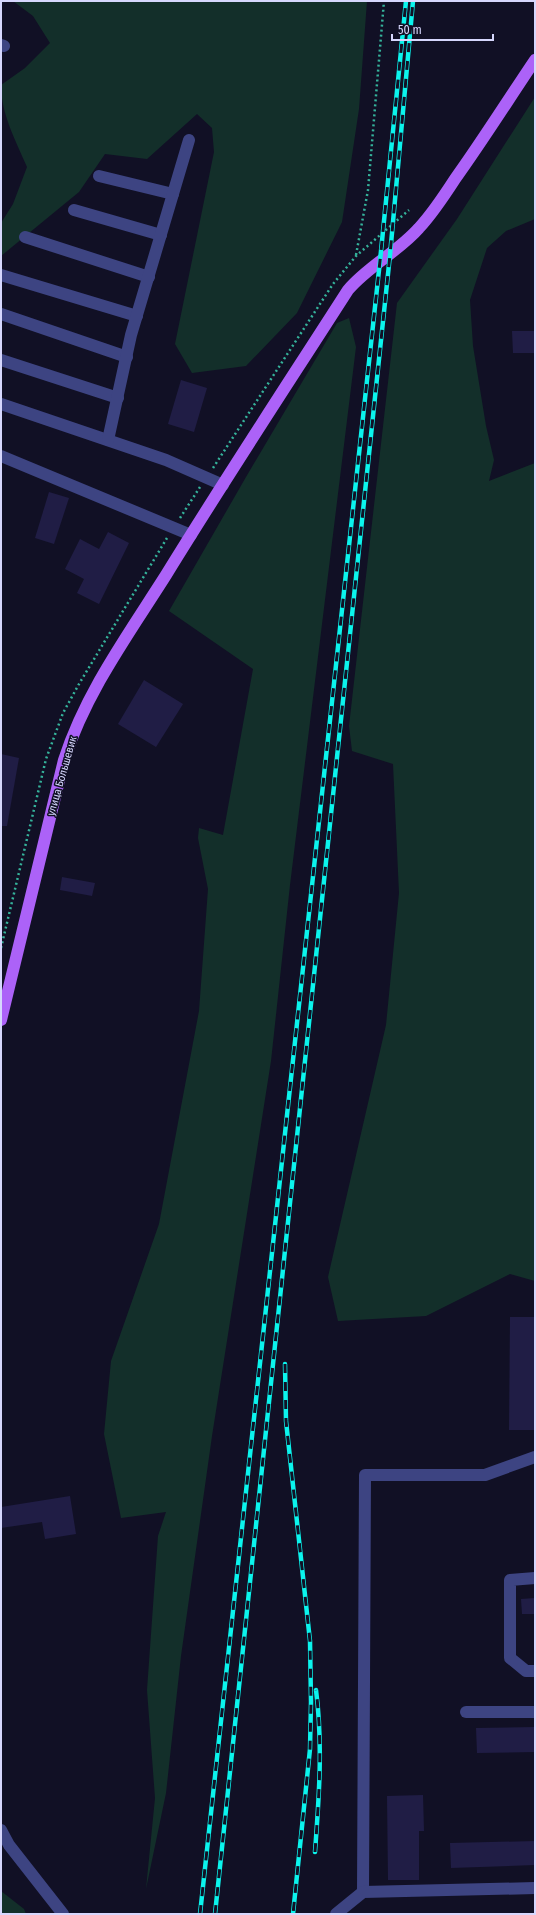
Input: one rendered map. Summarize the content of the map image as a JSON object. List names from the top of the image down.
{
  "streets": {
    "main road": ["улица Большевик"]
  },
  "scale_bar": "50 m"
}
